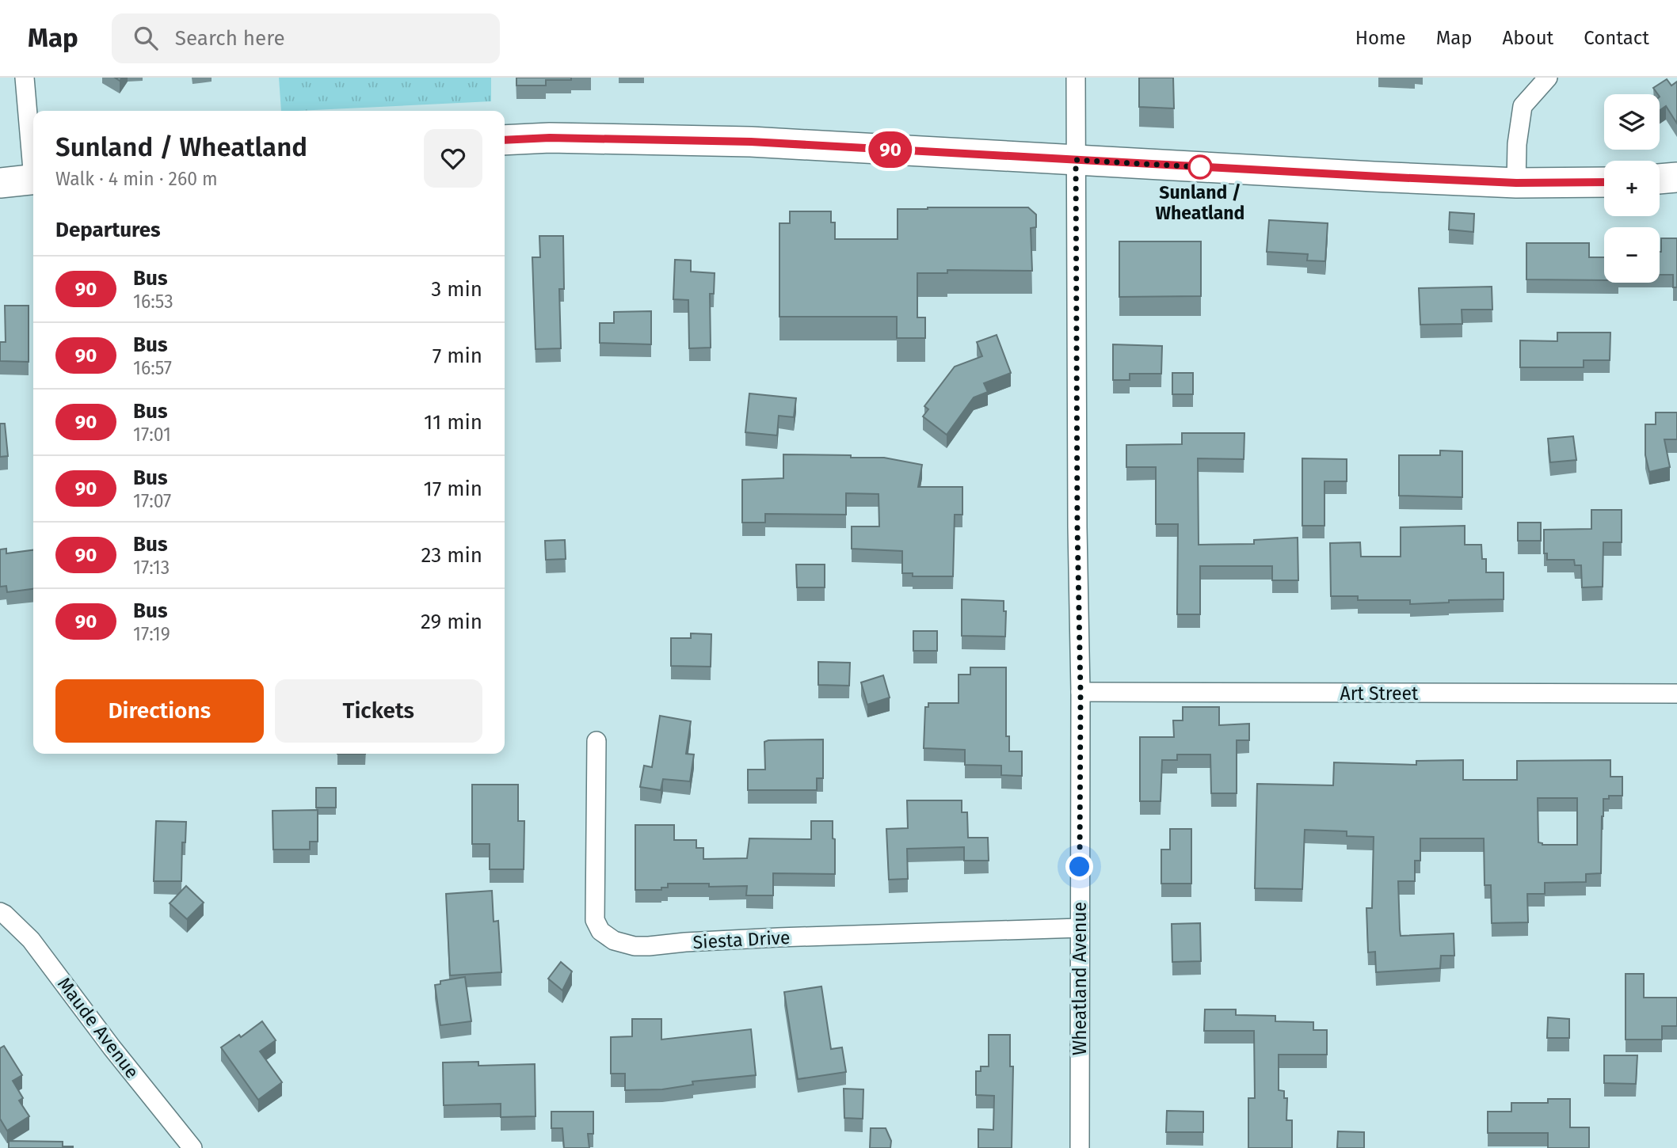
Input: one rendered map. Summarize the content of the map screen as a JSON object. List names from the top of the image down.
{
  "streets": {
    "street": [
      "Art Street",
      "Siesta Drive",
      "Wheatland Avenue",
      "Maude Avenue"
    ]
  },
  "crossings": [
    ["Art Street", "Wheatland Avenue"],
    ["Siesta Drive", "Wheatland Avenue"]
  ],
  "places": ["Sunland / Wheatland"],
  "lines": ["bus line 90"],
  "page": {
    "header": "Map",
    "search": "Search here",
    "nav": [
      "Home",
      "Map",
      "About",
      "Contact"
    ],
    "on_map": "90",
    "map_buttons": ["+", "−"],
    "heading": [
      ["Sunland / Wheatland", "Walk · 4 min · 260 m"],
      "Departures"
    ],
    "list": [
      {
        "mark": "90",
        "name": "Bus",
        "note": "16:53",
        "value": "3 min"
      },
      {
        "mark": "90",
        "name": "Bus",
        "note": "16:57",
        "value": "7 min"
      },
      {
        "mark": "90",
        "name": "Bus",
        "note": "17:01",
        "value": "11 min"
      },
      {
        "mark": "90",
        "name": "Bus",
        "note": "17:07",
        "value": "17 min"
      },
      {
        "mark": "90",
        "name": "Bus",
        "note": "17:13",
        "value": "23 min"
      },
      {
        "mark": "90",
        "name": "Bus",
        "note": "17:19",
        "value": "29 min"
      }
    ],
    "buttons": ["Directions", "Tickets"]
  }
}
